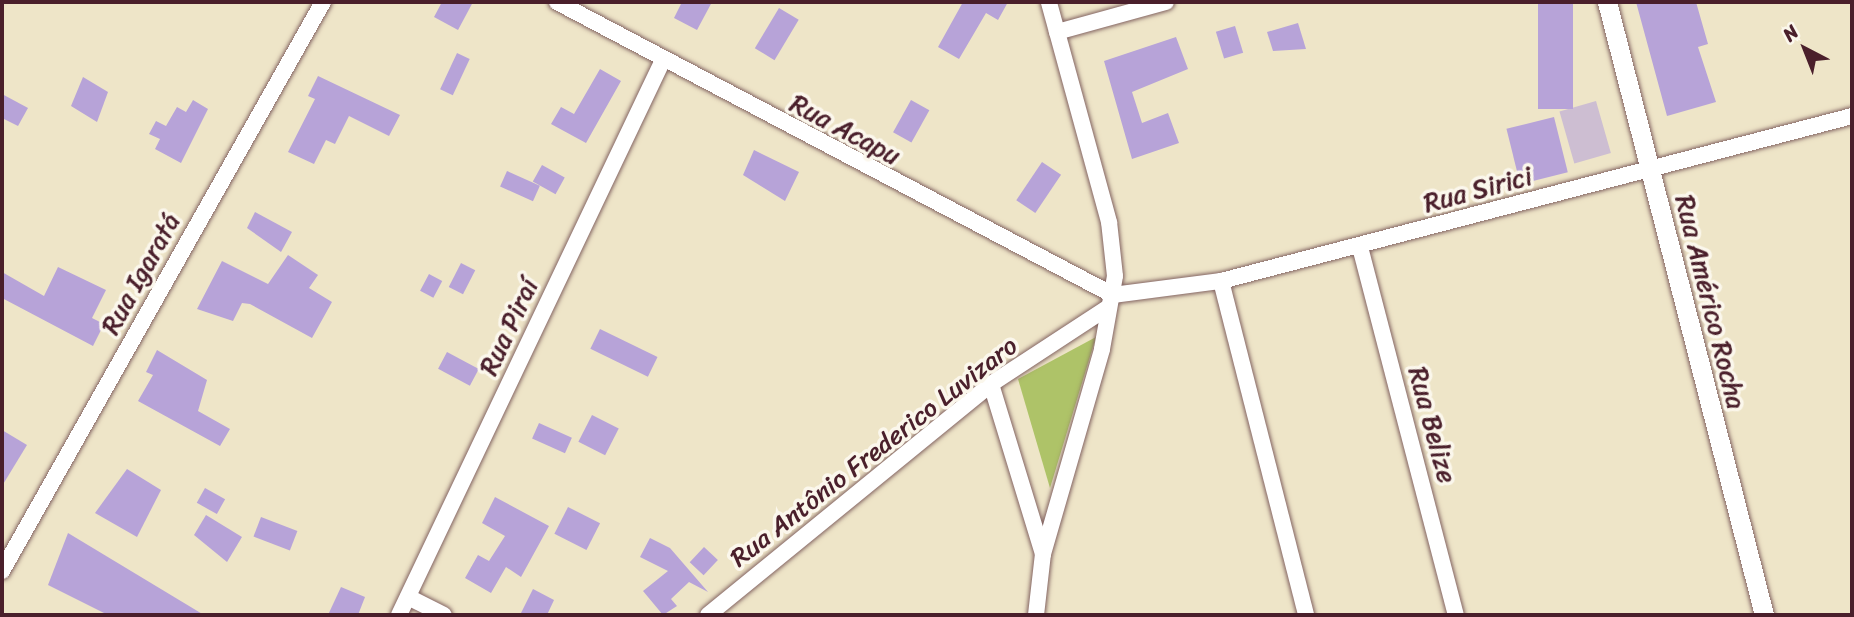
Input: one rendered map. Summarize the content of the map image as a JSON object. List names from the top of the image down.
{
  "streets": {
    "street": [
      "Rua Acapu",
      "Rua Sirici",
      "Rua Igaratá",
      "Rua Américo Rocha",
      "Rua Piraí",
      "Rua Belize",
      "Rua Antônio Frederico Luvizaro"
    ]
  },
  "crossings": [
    ["Rua Acapu", "Rua Sirici"],
    ["Rua Acapu", "Rua Piraí"],
    ["Rua Acapu", "Rua Antônio Frederico Luvizaro"],
    ["Rua Sirici", "Rua Américo Rocha"],
    ["Rua Sirici", "Rua Belize"],
    ["Rua Sirici", "Rua Antônio Frederico Luvizaro"]
  ],
  "north": "top left"
}
